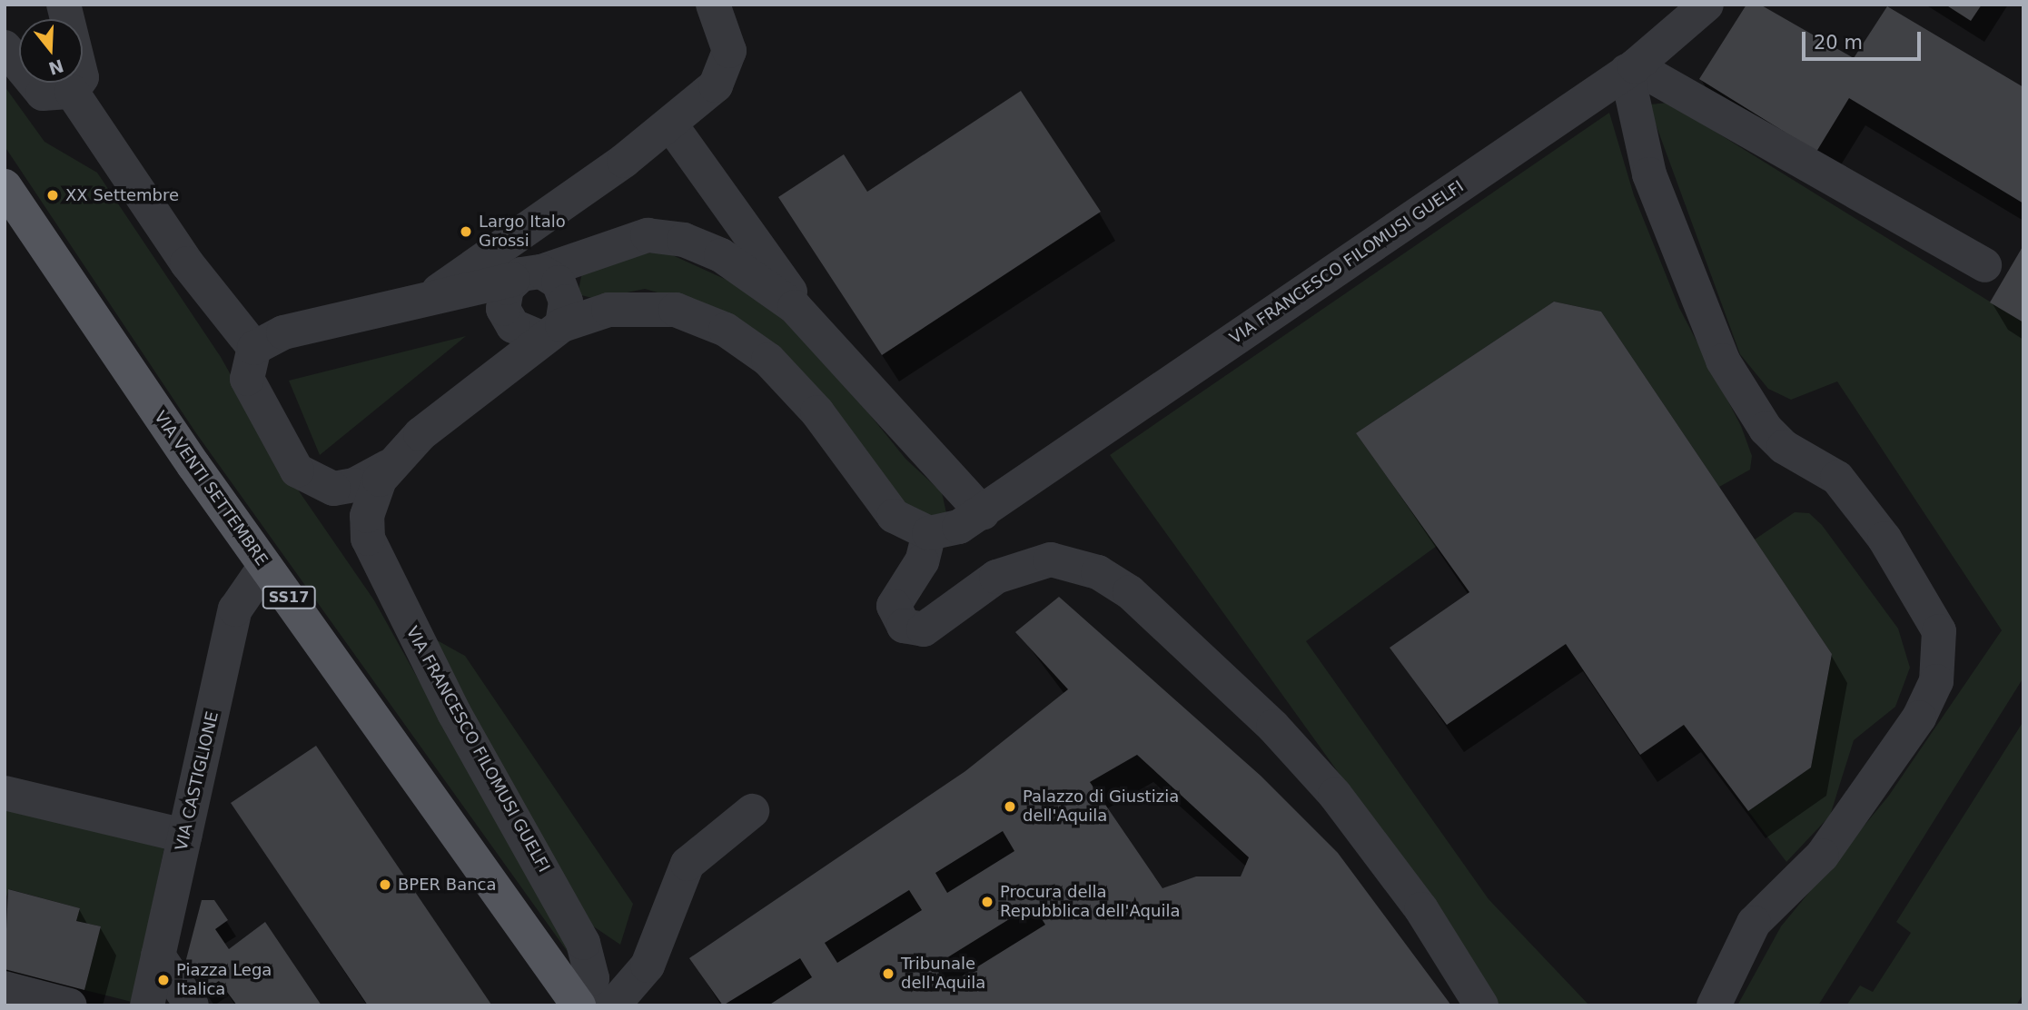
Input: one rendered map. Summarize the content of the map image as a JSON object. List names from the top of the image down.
{
  "streets": {
    "main road": ["VIA VENTI SETTEMBRE", "SS17"],
    "street": ["VIA FRANCESCO FILOMUSI GUELFI", "VIA CASTIGLIONE"]
  },
  "crossings": [
    ["VIA VENTI SETTEMBRE", "VIA CASTIGLIONE"]
  ],
  "places": [
    "XX Settembre",
    "Largo Italo Grossi",
    "Palazzo di Giustizia dell'Aquila",
    "BPER Banca",
    "Procura della Repubblica dell'Aquila",
    "Tribunale dell'Aquila",
    "Piazza Lega Italica"
  ],
  "scale_bar": "20 m",
  "north": "bottom"
}
